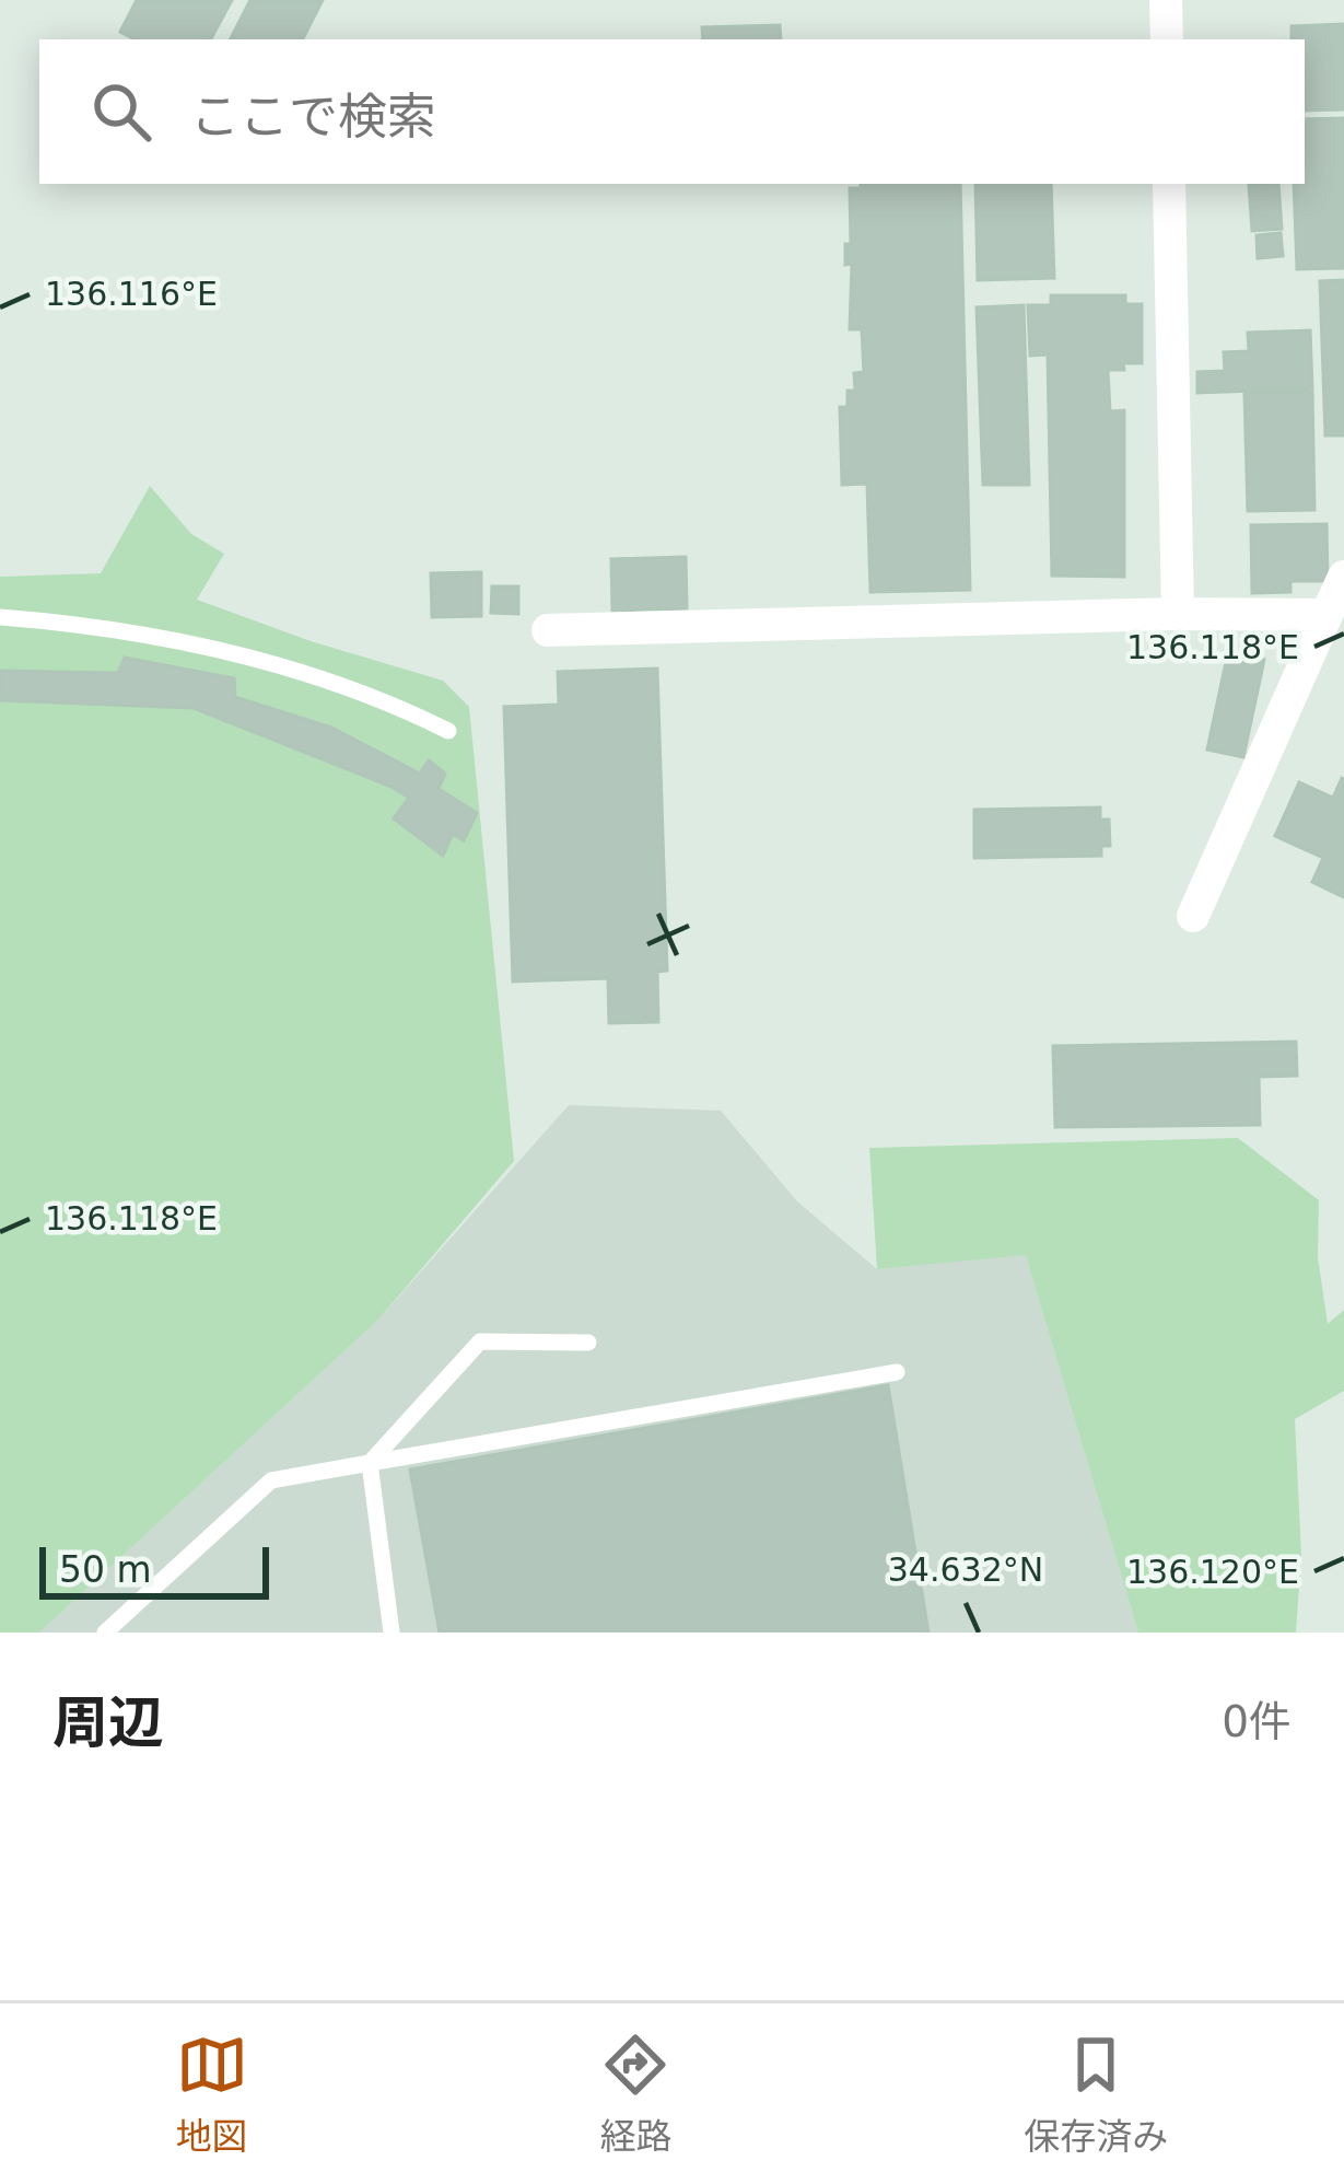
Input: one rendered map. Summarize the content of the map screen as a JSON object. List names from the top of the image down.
{
  "scale_bar": "50 m",
  "page": {
    "search": "ここで検索",
    "scale": "50 m",
    "heading": ["周辺", "0件"],
    "nav": ["地図", "経路", "保存済み"]
  },
  "coordinates": [
    "136.116°E",
    "136.118°E",
    "34.632°N",
    "136.120°E"
  ]
}
